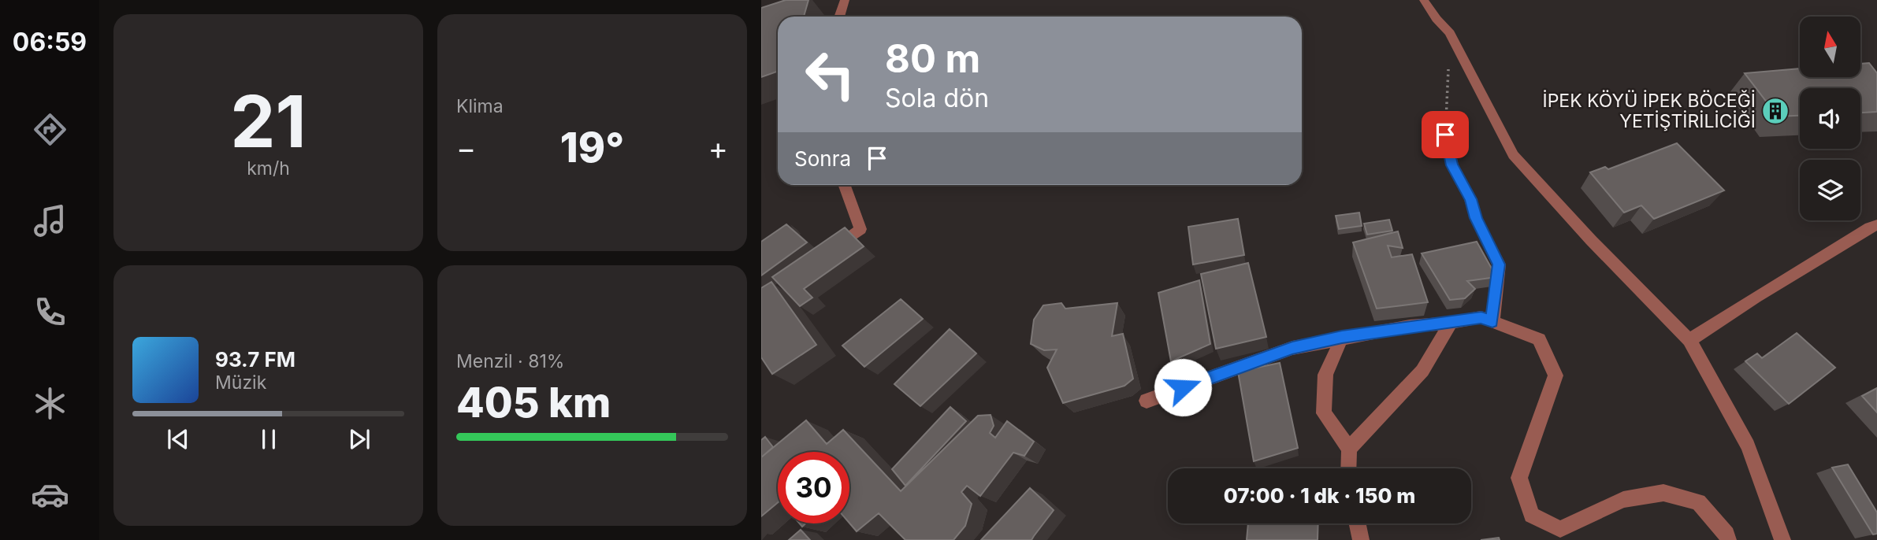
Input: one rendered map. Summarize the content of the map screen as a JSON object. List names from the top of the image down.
{
  "places": {
    "building": ["İPEK KÖYÜ İPEK BÖCEĞİ YETİŞTİRİLİCİĞİ"]
  },
  "north": "top",
  "page": {
    "tabs": "06:59",
    "tile": [
      ["21", "km/h"],
      "Klima",
      ["Menzil · 81%", "405 km"]
    ],
    "turn": ["80 m", "Sola dön"],
    "heat": ["−", "19°", "+"],
    "then": "Sonra",
    "song": ["93.7 FM", "Müzik"],
    "limit": "30",
    "trip": "07:00 · 1 dk · 150 m"
  }
}
